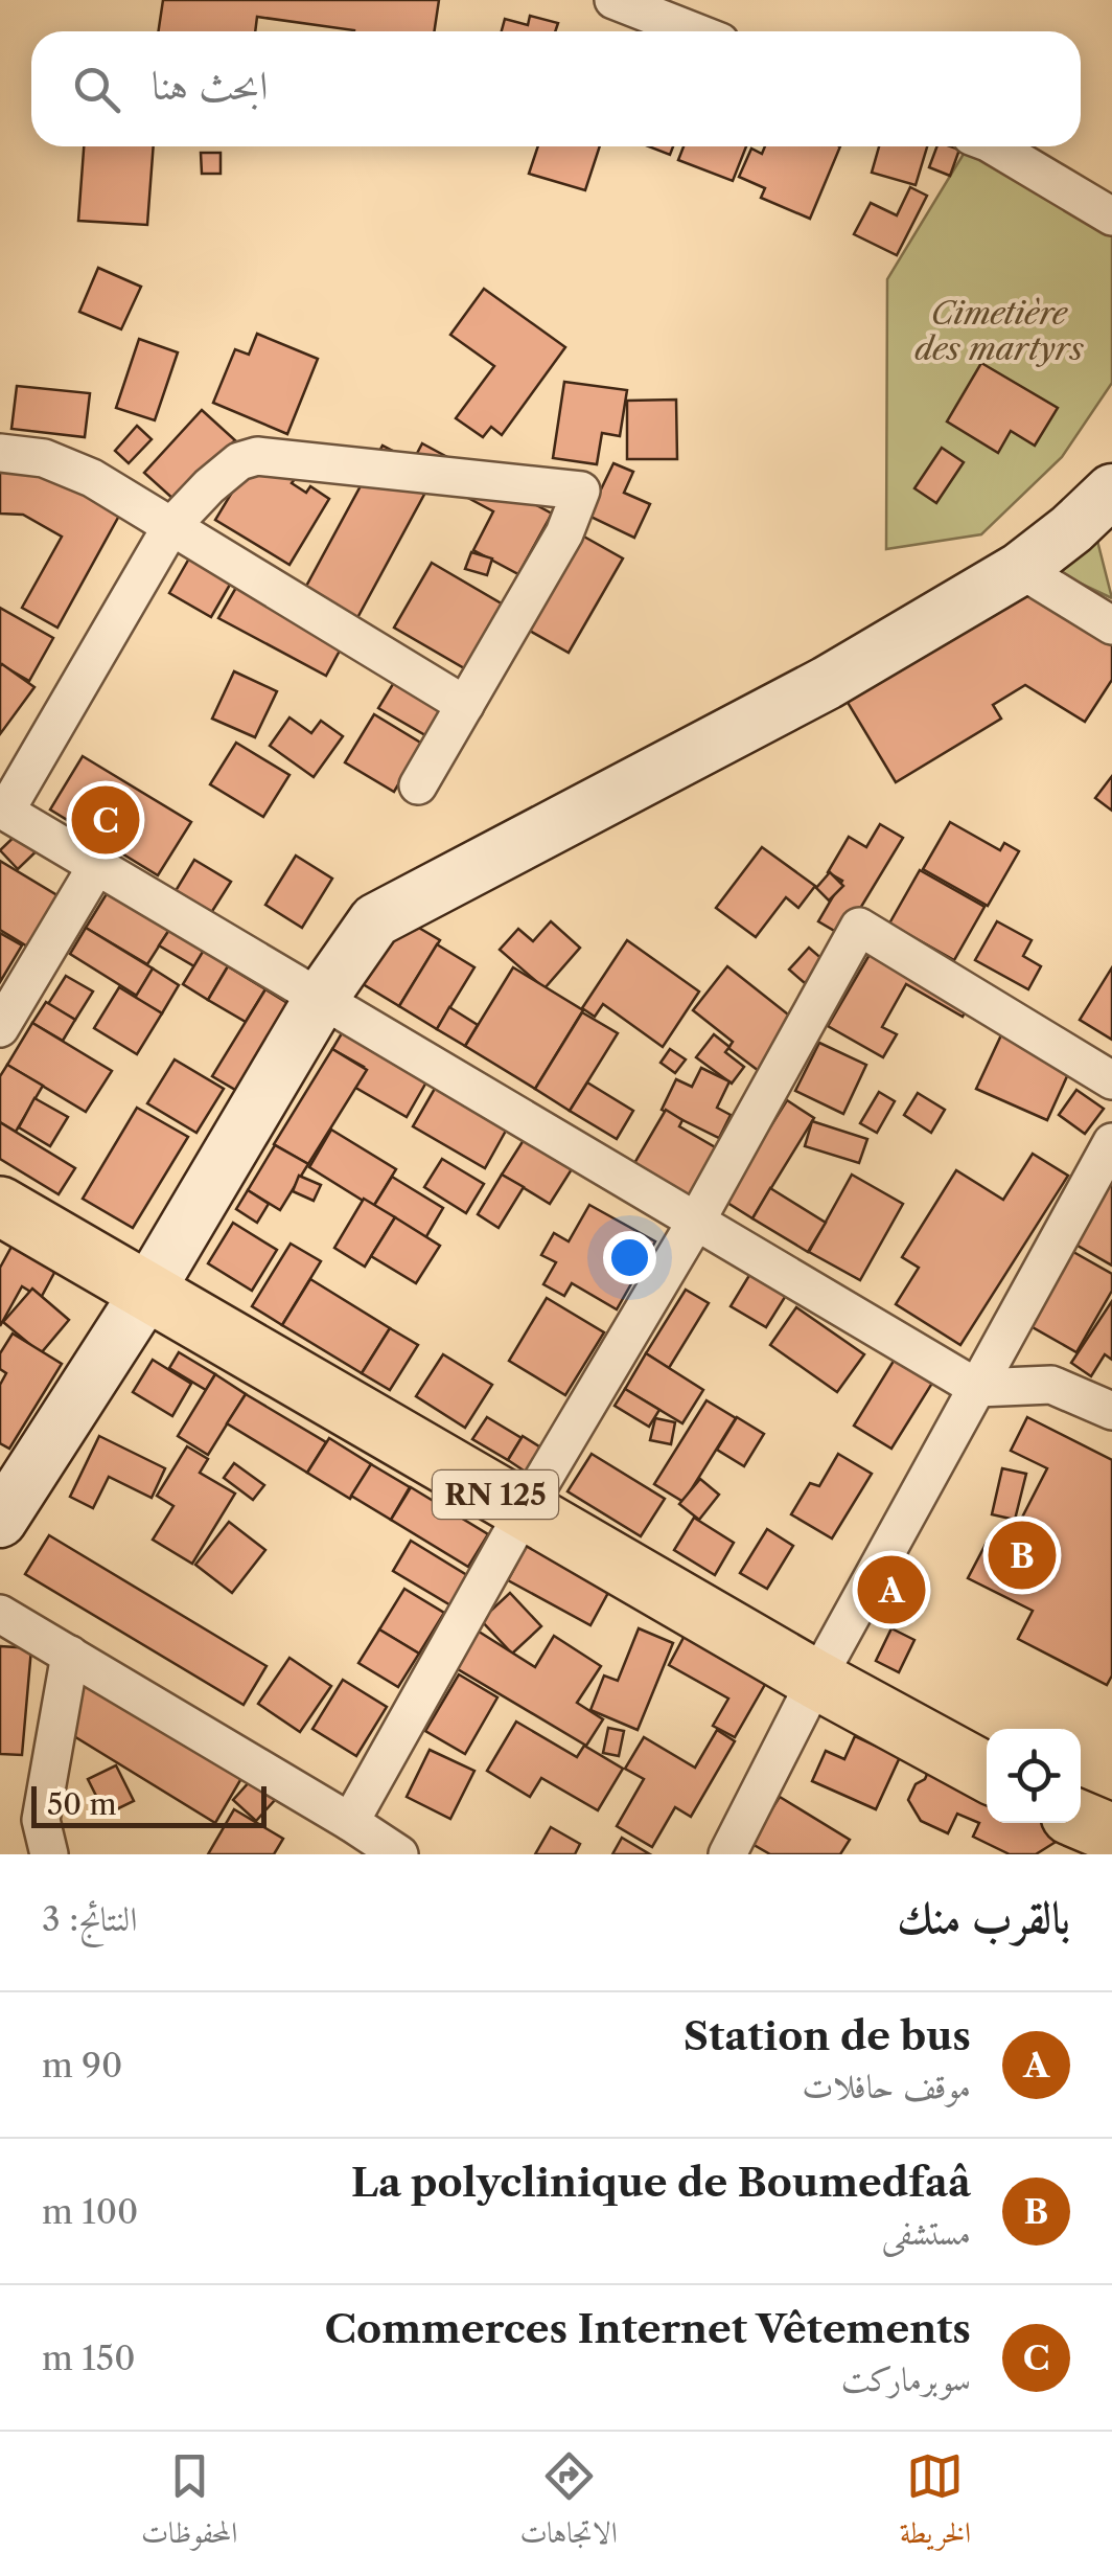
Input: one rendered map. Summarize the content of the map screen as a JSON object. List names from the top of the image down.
{
  "streets": {
    "main road": ["RN 125"]
  },
  "parks": ["Cimetière des martyrs"],
  "scale_bar": "50 m",
  "page": {
    "search": "ابحث هنا",
    "pins": ["C", "B", "A"],
    "scale": "50 m",
    "heading": ["بالقرب منك", "النتائج: 3"],
    "list": [
      {
        "mark": "A",
        "name": "Station de bus",
        "note": "موقف حافلات",
        "value": "90 m"
      },
      {
        "mark": "B",
        "name": "La polyclinique de Boumedfaâ",
        "note": "مستشفى",
        "value": "100 m"
      },
      {
        "mark": "C",
        "name": "Commerces Internet Vêtements",
        "note": "سوبرماركت",
        "value": "150 m"
      }
    ],
    "nav": ["الخريطة", "الاتجاهات", "المحفوظات"]
  }
}
